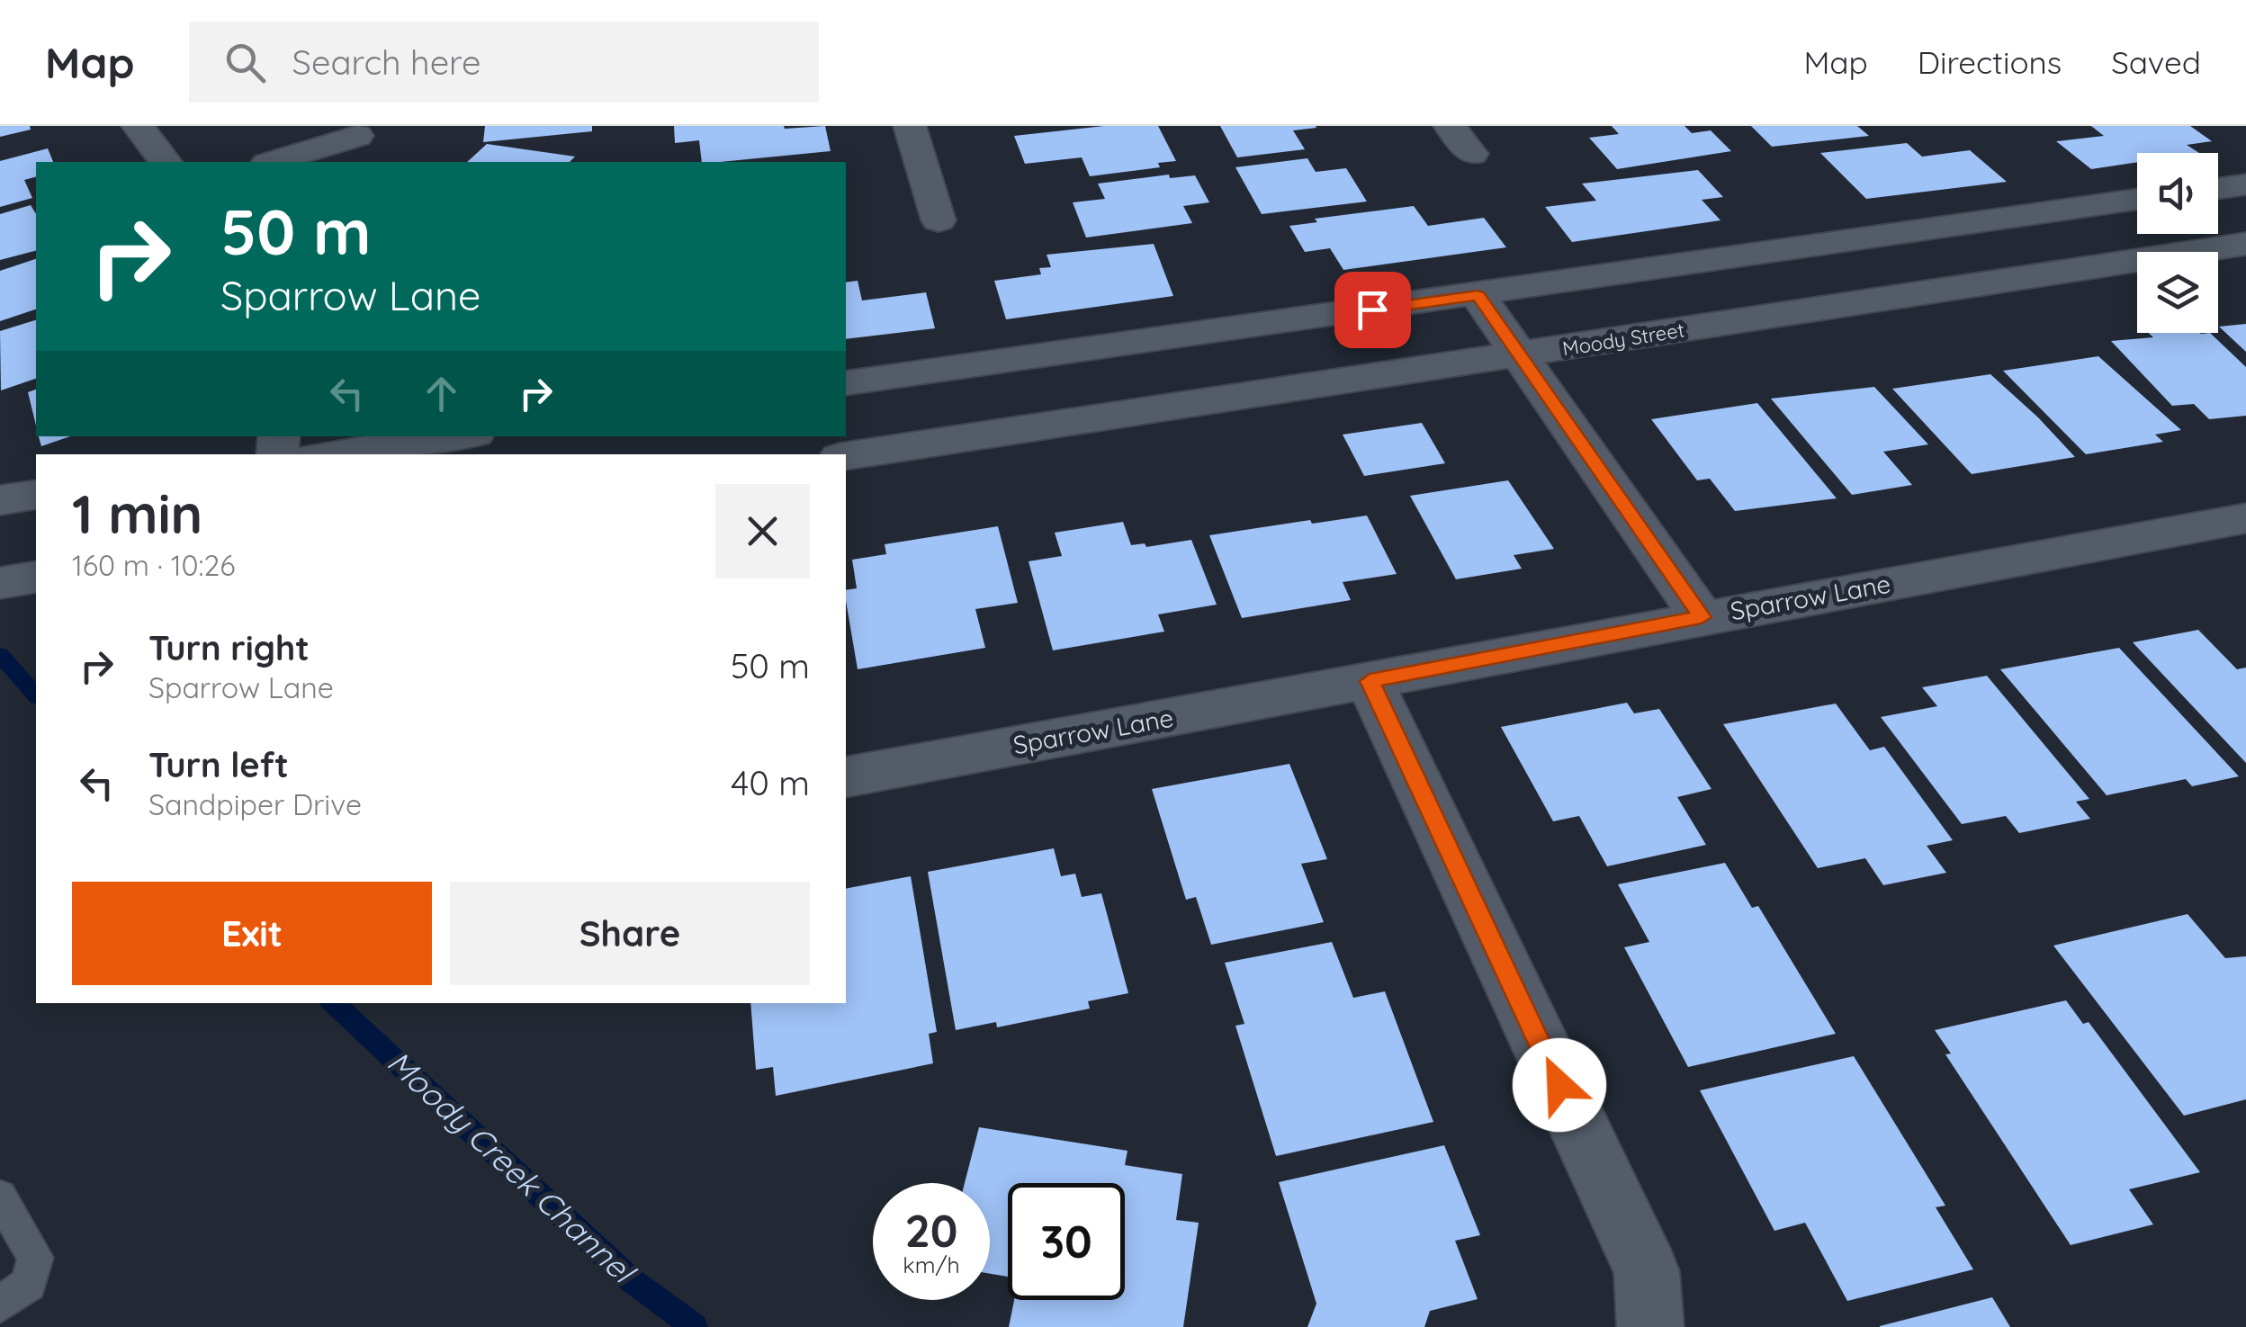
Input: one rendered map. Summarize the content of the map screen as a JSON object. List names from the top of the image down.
{
  "streets": {
    "main road": ["Moody Street", "Sparrow Lane"]
  },
  "water": ["Moody Creek Channel"],
  "page": {
    "header": "Map",
    "search": "Search here",
    "nav": ["Map", "Directions", "Saved"],
    "turn": ["50 m", "Sparrow Lane"],
    "heading": ["1 min", "160 m · 10:26"],
    "list": [
      {
        "name": "Turn right",
        "note": "Sparrow Lane",
        "value": "50 m"
      },
      {
        "name": "Turn left",
        "note": "Sandpiper Drive",
        "value": "40 m"
      }
    ],
    "buttons": ["Exit", "Share"],
    "speed": "20 km/h",
    "limit": "30"
  }
}
